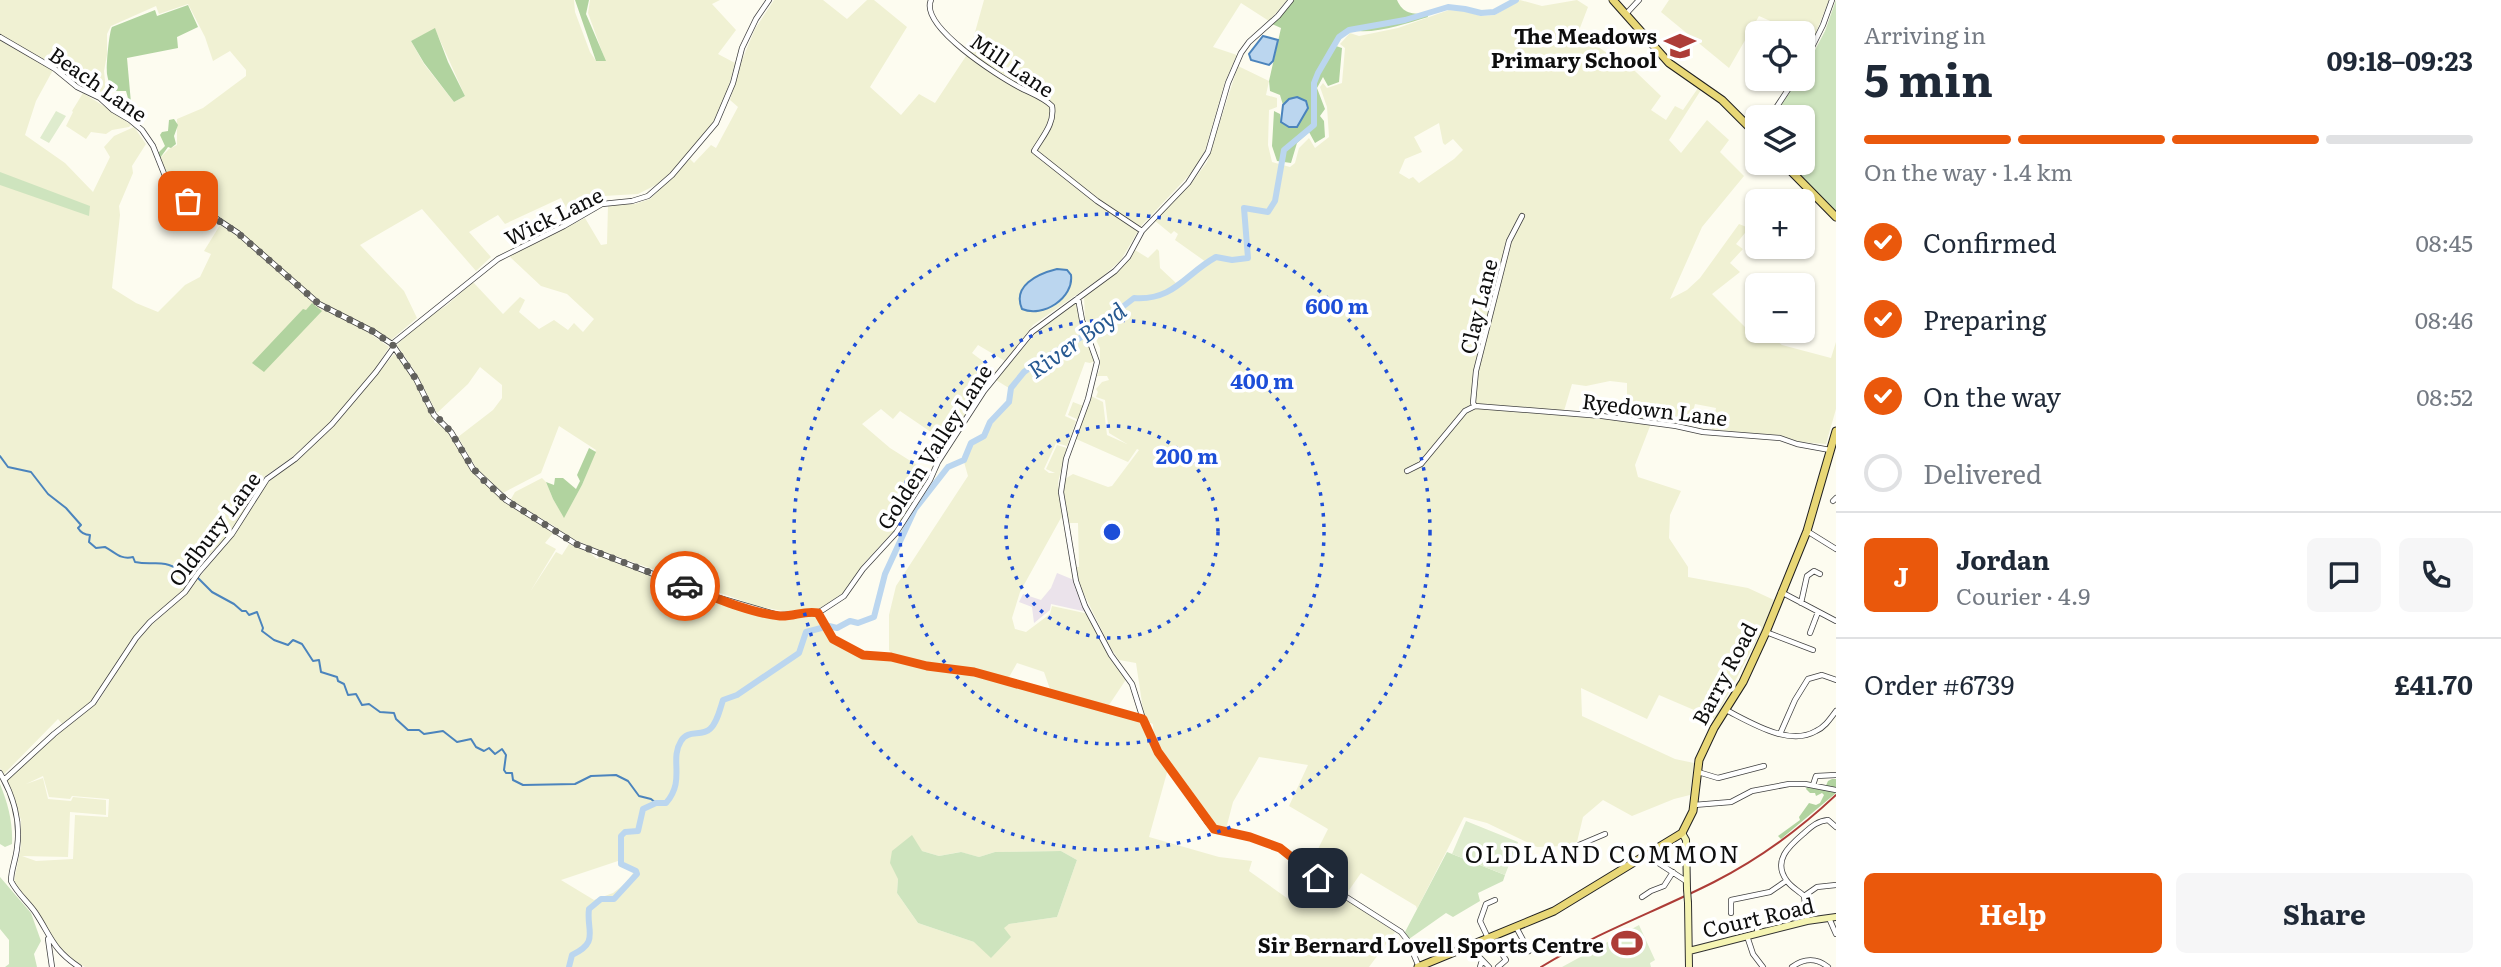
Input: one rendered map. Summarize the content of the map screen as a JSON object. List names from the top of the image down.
{
  "streets": {
    "main road": ["Barry Road"],
    "street": [
      "Mill Lane",
      "Beach Lane",
      "Wick Lane",
      "Clay Lane",
      "Ryedown Lane",
      "Golden Valley Lane",
      "Oldbury Lane",
      "Court Road"
    ]
  },
  "crossings": [
    ["Mill Lane", "Golden Valley Lane"],
    ["Beach Lane", "Wick Lane"],
    ["Beach Lane", "Oldbury Lane"],
    ["Wick Lane", "Oldbury Lane"],
    ["Clay Lane", "Ryedown Lane"],
    ["Ryedown Lane", "Barry Road"]
  ],
  "districts": ["OLDLAND COMMON"],
  "water": ["River Boyd"],
  "places": {
    "school or university": ["The Meadows Primary School"],
    "sports": ["Sir Bernard Lovell Sports Centre"]
  },
  "page": {
    "heading": ["5 min", "Arriving in", "09:18–09:23"],
    "panel": [
      "Jordan",
      "Courier · 4.9",
      "Order #6739",
      "£41.70"
    ],
    "map_buttons": ["+", "−"],
    "bar": "On the way · 1.4 km",
    "list": [
      ["Confirmed", "08:45"],
      ["Preparing", "08:46"],
      ["On the way", "08:52"],
      "Delivered"
    ],
    "round": "J",
    "buttons": ["Help", "Share"]
  },
  "rings": ["600 m", "400 m", "200 m"]
}
